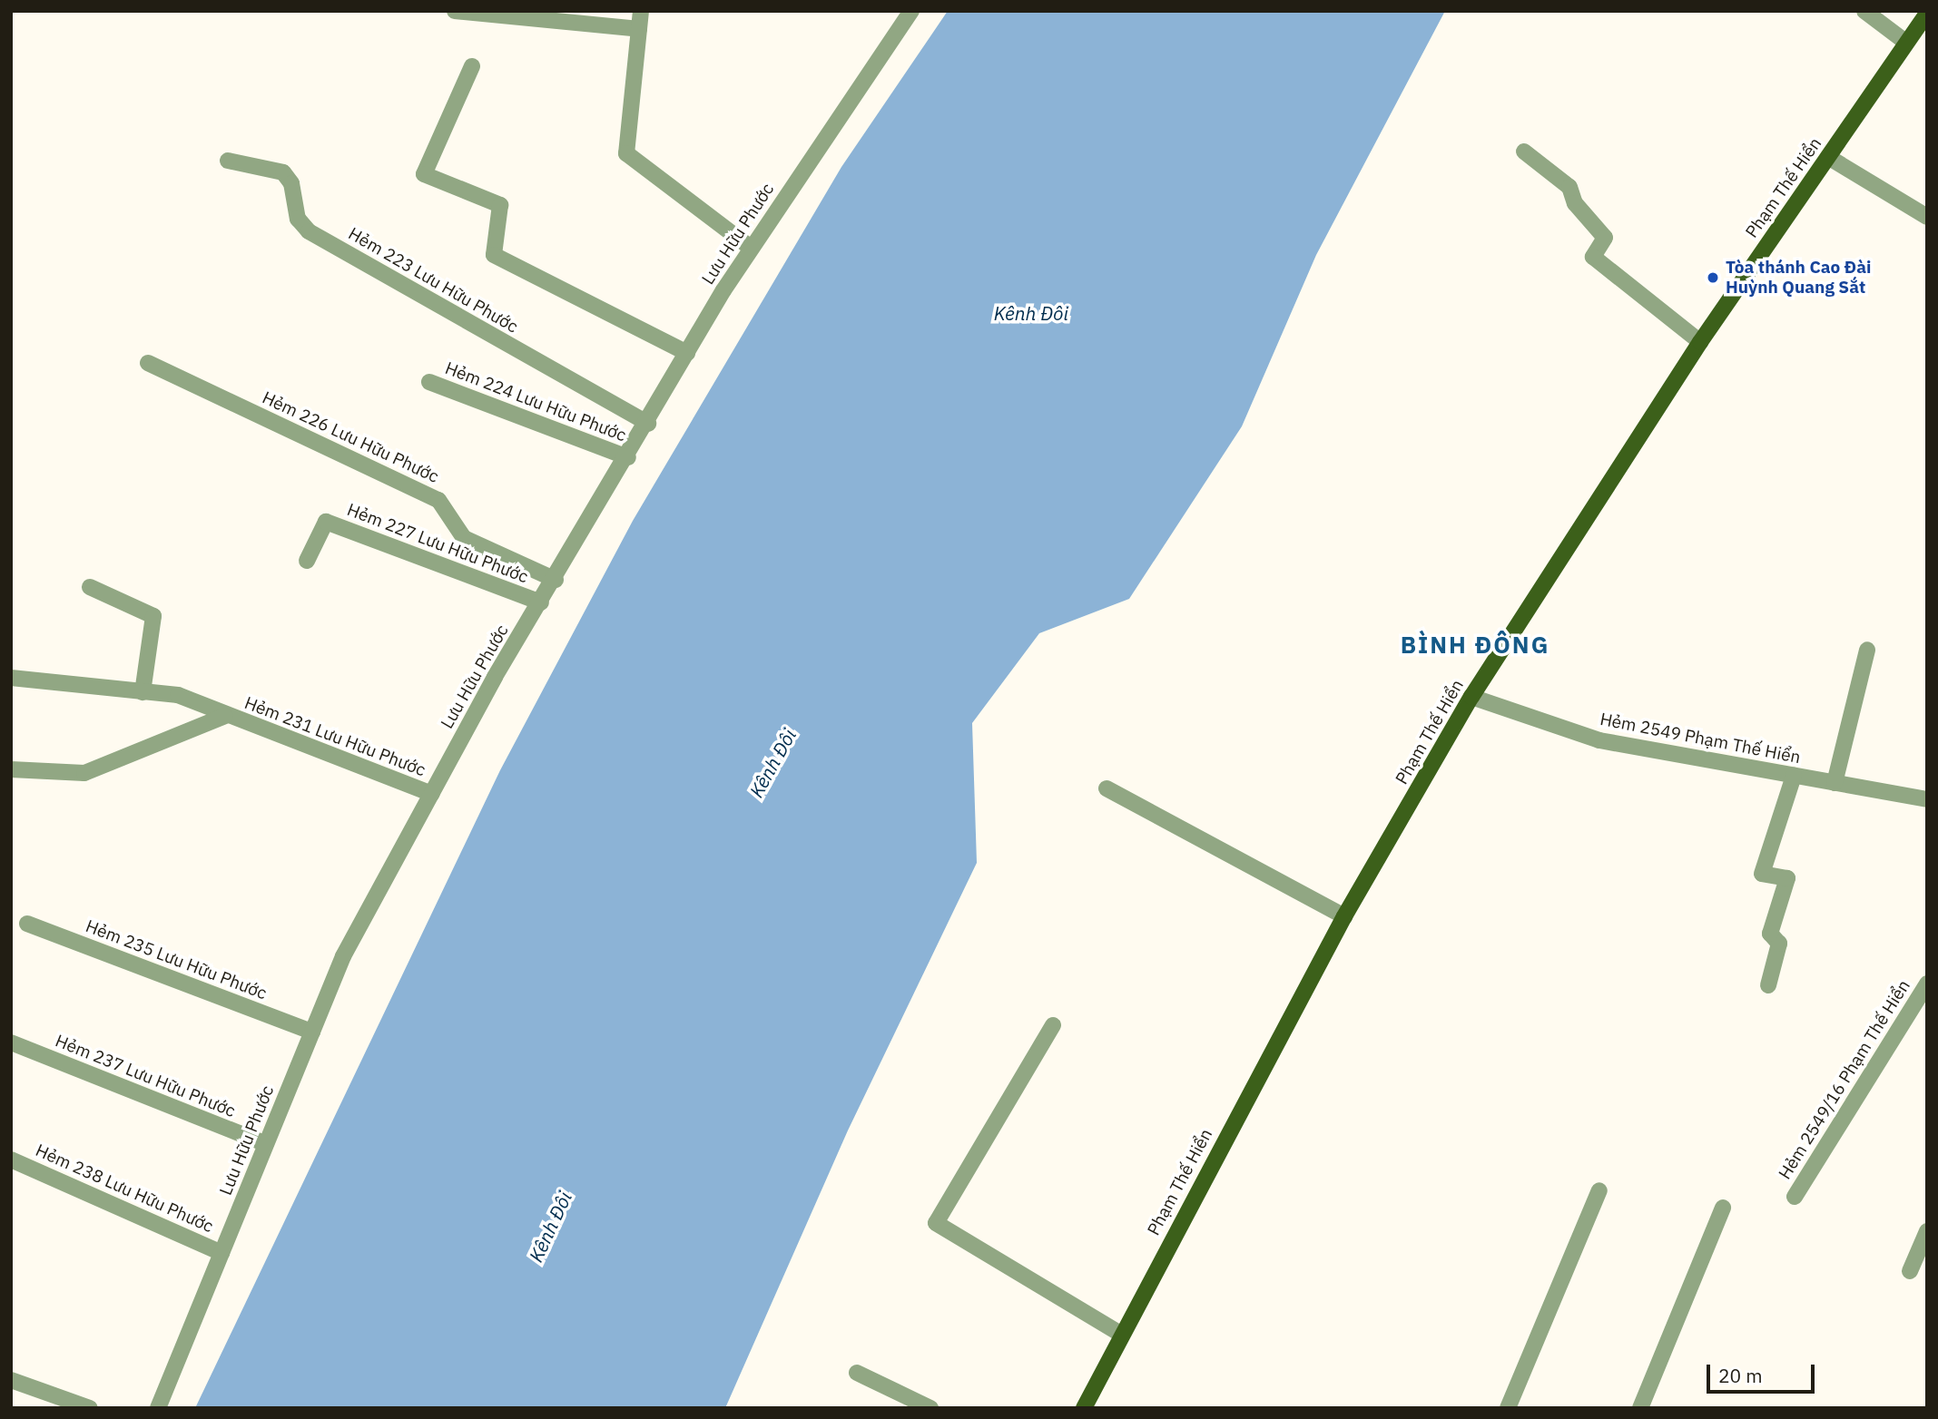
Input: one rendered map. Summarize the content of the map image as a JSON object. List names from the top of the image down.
{
  "streets": {
    "main road": ["Phạm Thế Hiển"],
    "street": [
      "Lưu Hữu Phước",
      "Hẻm 223 Lưu Hữu Phước",
      "Hẻm 224 Lưu Hữu Phước",
      "Hẻm 226 Lưu Hữu Phước",
      "Hẻm 227 Lưu Hữu Phước",
      "Hẻm 231 Lưu Hữu Phước",
      "Hẻm 2549 Phạm Thế Hiển",
      "Hẻm 235 Lưu Hữu Phước",
      "Hẻm 237 Lưu Hữu Phước",
      "Hẻm 2549/16 Phạm Thế Hiển",
      "Hẻm 238 Lưu Hữu Phước"
    ]
  },
  "crossings": [
    ["Phạm Thế Hiển", "Hẻm 2549 Phạm Thế Hiển"],
    ["Lưu Hữu Phước", "Hẻm 223 Lưu Hữu Phước"],
    ["Lưu Hữu Phước", "Hẻm 224 Lưu Hữu Phước"],
    ["Lưu Hữu Phước", "Hẻm 226 Lưu Hữu Phước"],
    ["Lưu Hữu Phước", "Hẻm 227 Lưu Hữu Phước"],
    ["Lưu Hữu Phước", "Hẻm 231 Lưu Hữu Phước"],
    ["Lưu Hữu Phước", "Hẻm 235 Lưu Hữu Phước"],
    ["Lưu Hữu Phước", "Hẻm 237 Lưu Hữu Phước"],
    ["Lưu Hữu Phước", "Hẻm 238 Lưu Hữu Phước"]
  ],
  "districts": ["BÌNH ĐÔNG"],
  "water": ["Kênh Đôi"],
  "places": ["Tòa thánh Cao Đài Huỳnh Quang Sắt"],
  "scale_bar": "20 m"
}
